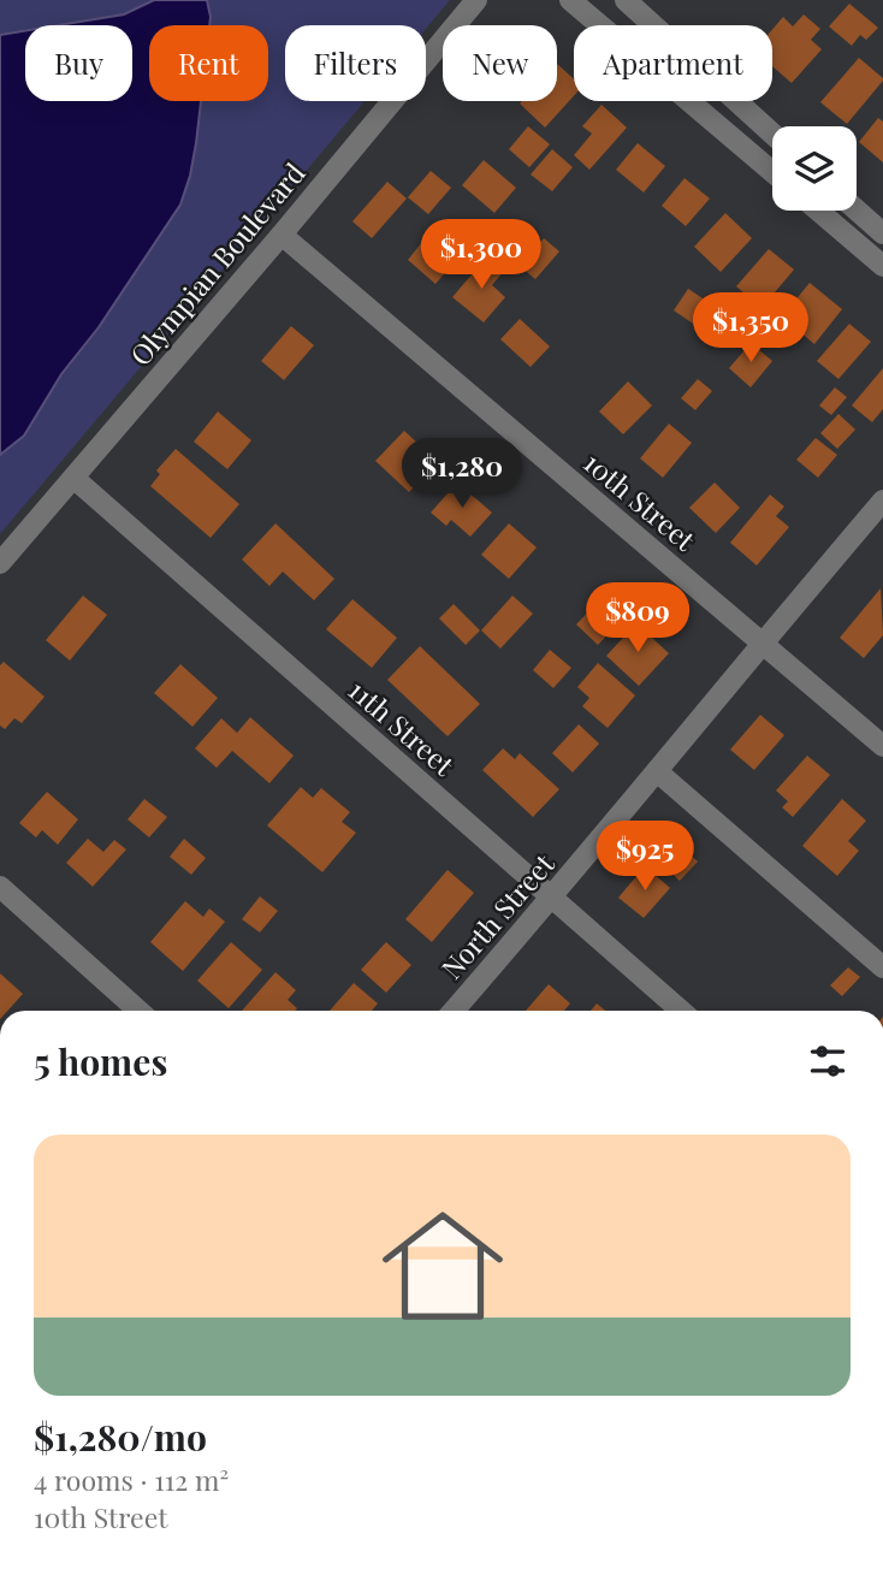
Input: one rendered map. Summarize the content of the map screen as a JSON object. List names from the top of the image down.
{
  "streets": {
    "street": [
      "Olympian Boulevard",
      "10th Street",
      "11th Street",
      "North Street"
    ]
  },
  "crossings": [
    ["Olympian Boulevard", "10th Street"],
    ["Olympian Boulevard", "11th Street"],
    ["10th Street", "North Street"],
    ["11th Street", "North Street"]
  ],
  "page": {
    "chip": [
      "Buy",
      "Rent",
      "Filters",
      "New",
      "Apartment"
    ],
    "price": [
      "$1,300",
      "$1,350",
      "$1,280",
      "$809",
      "$925"
    ],
    "heading": "5 homes",
    "list": [
      {
        "name": "$1,280/mo",
        "note": "4 rooms · 112 m² · 10th Street"
      }
    ]
  }
}
